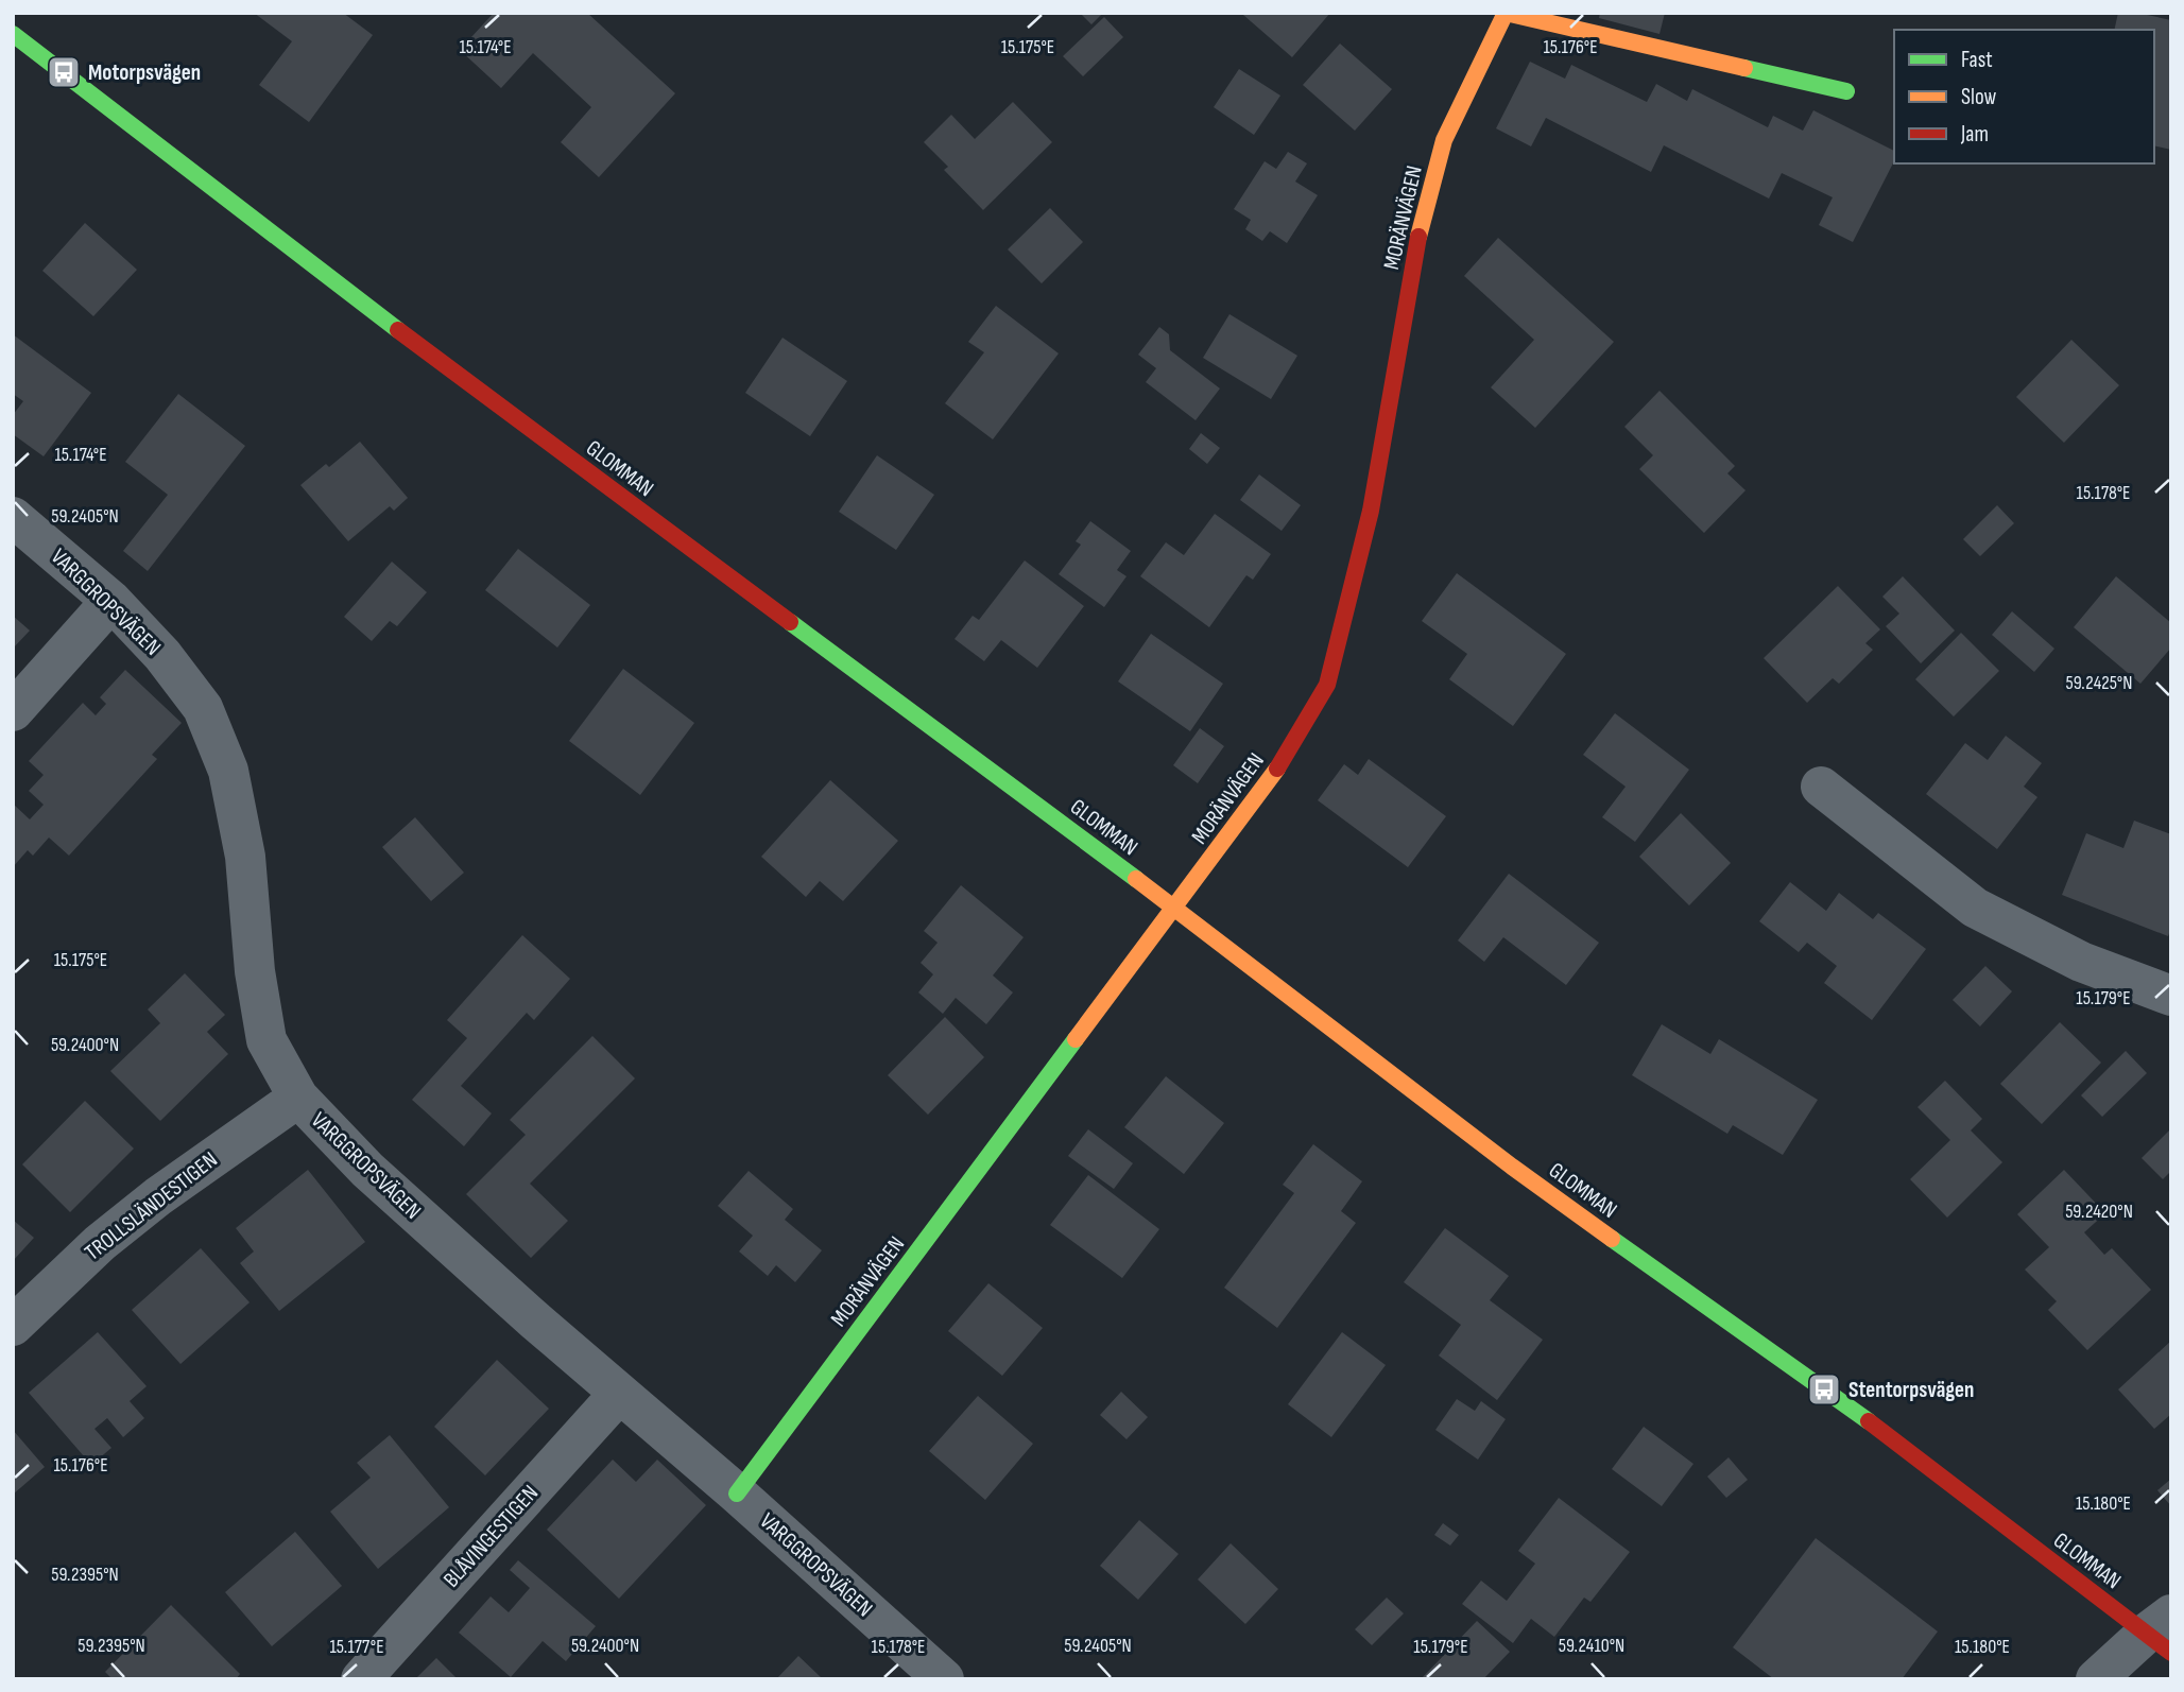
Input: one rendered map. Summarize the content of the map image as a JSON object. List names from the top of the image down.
{
  "streets": {
    "street": [
      "MORÄNVÄGEN",
      "GLOMMAN",
      "VARGGROPSVÄGEN",
      "TROLLSLÄNDESTIGEN",
      "BLÅVINGESTIGEN"
    ]
  },
  "crossings": [
    ["MORÄNVÄGEN", "GLOMMAN"],
    ["MORÄNVÄGEN", "VARGGROPSVÄGEN"],
    ["VARGGROPSVÄGEN", "TROLLSLÄNDESTIGEN"],
    ["VARGGROPSVÄGEN", "BLÅVINGESTIGEN"]
  ],
  "places": {
    "bus stop": ["Motorpsvägen", "Stentorpsvägen"]
  },
  "legend": ["Fast", "Slow", "Jam"],
  "coordinates": [
    "15.175°E",
    "15.174°E",
    "15.176°E",
    "15.178°E",
    "59.2405°N",
    "59.2425°N",
    "15.179°E",
    "59.2400°N",
    "59.2420°N",
    "15.180°E",
    "59.2395°N",
    "59.2410°N",
    "15.177°E"
  ]
}
